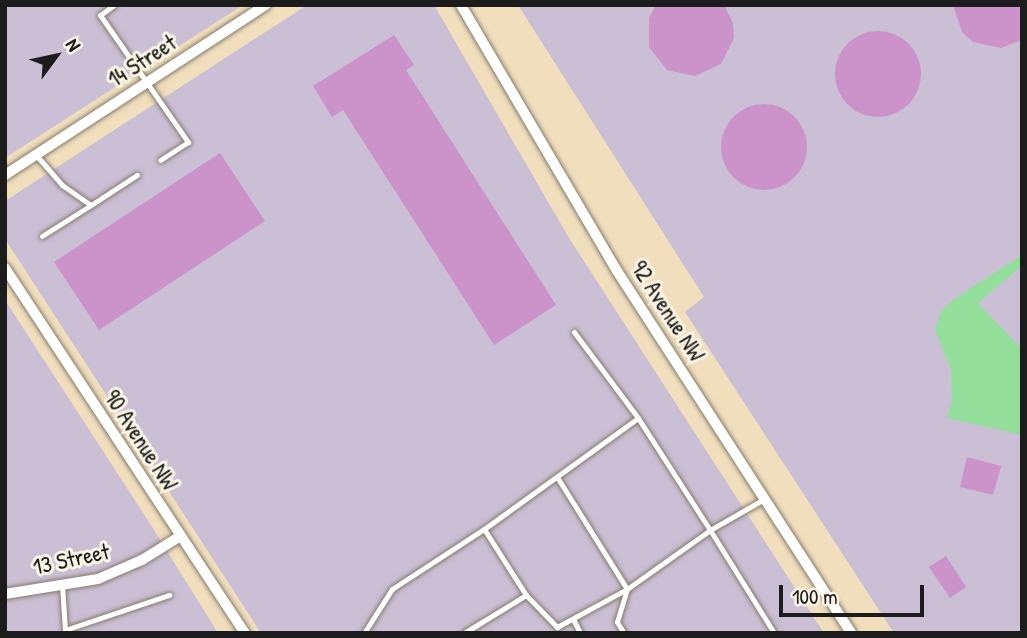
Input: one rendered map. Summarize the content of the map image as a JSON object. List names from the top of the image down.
{
  "streets": {
    "street": [
      "14 Street",
      "92 Avenue NW",
      "90 Avenue NW",
      "13 Street"
    ]
  },
  "crossings": [
    ["90 Avenue NW", "13 Street"]
  ],
  "scale_bar": "100 m",
  "north": "top right"
}
